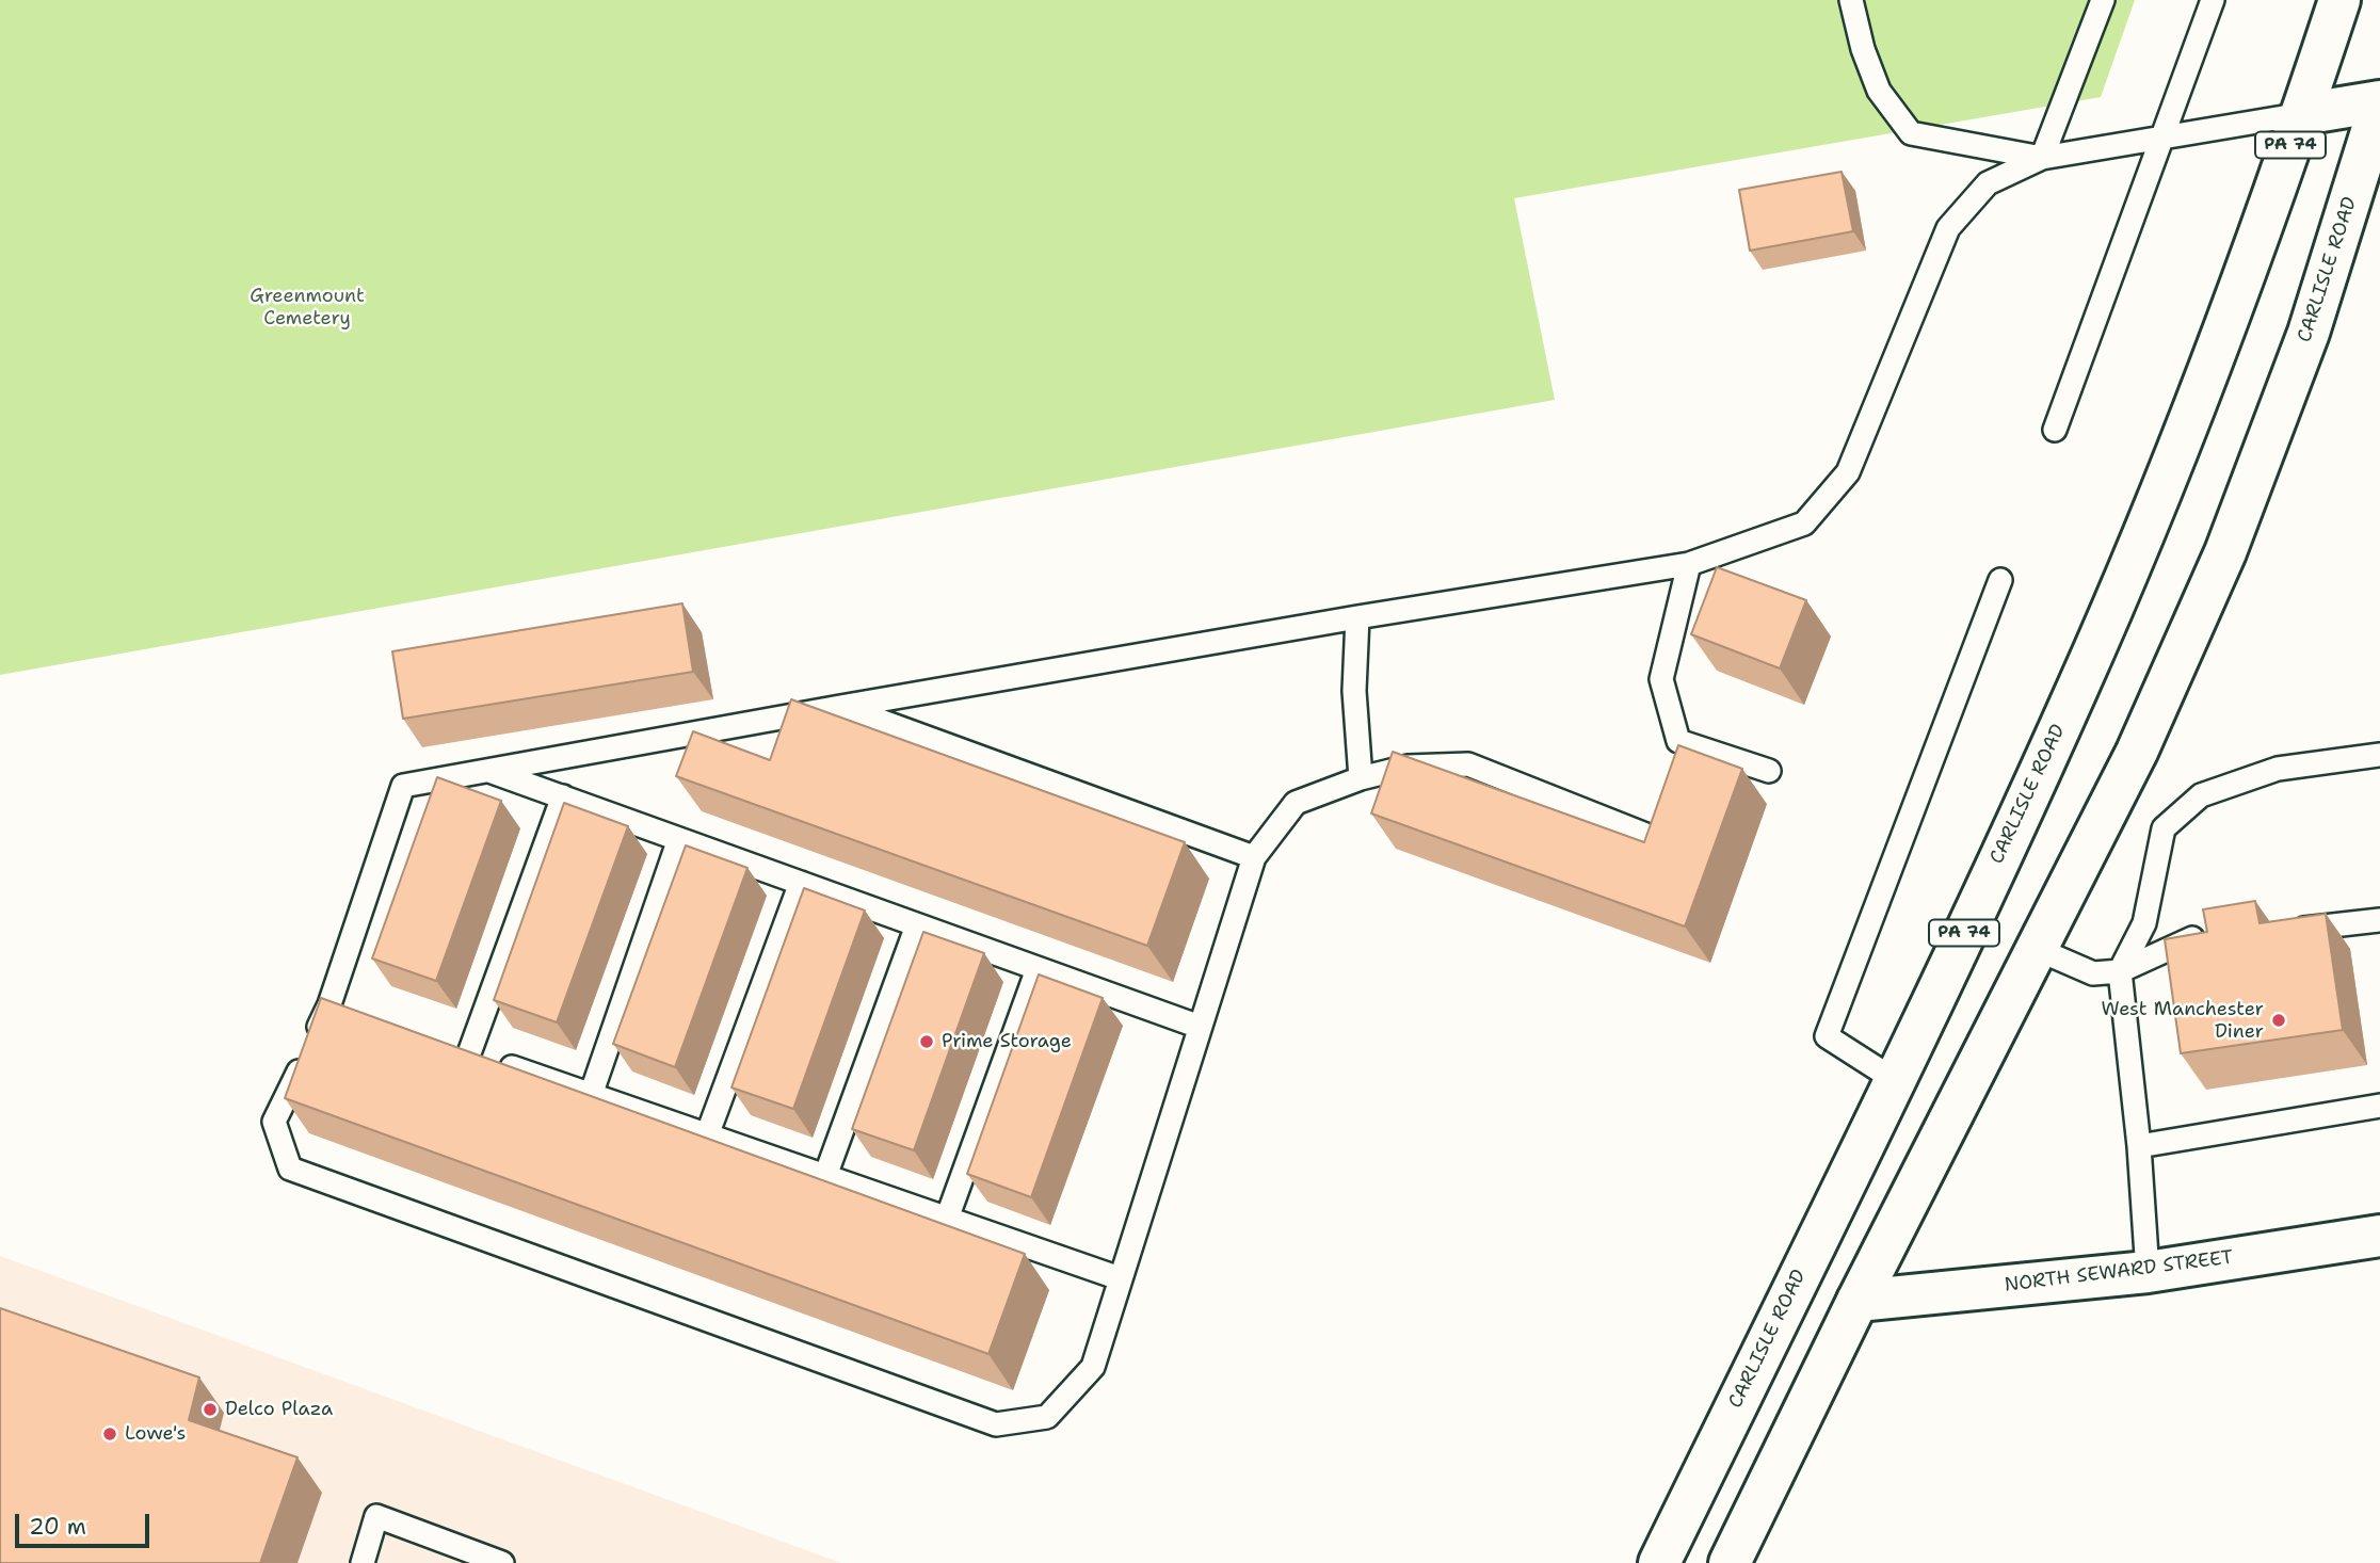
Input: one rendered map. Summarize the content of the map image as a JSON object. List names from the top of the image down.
{
  "streets": {
    "main road": ["PA 74", "CARLISLE ROAD", "NORTH SEWARD STREET"]
  },
  "crossings": [
    ["CARLISLE ROAD", "NORTH SEWARD STREET"]
  ],
  "parks": ["Greenmount Cemetery"],
  "places": [
    "West Manchester Diner",
    "Prime Storage",
    "Delco Plaza",
    "Lowe's"
  ],
  "scale_bar": "20 m"
}
